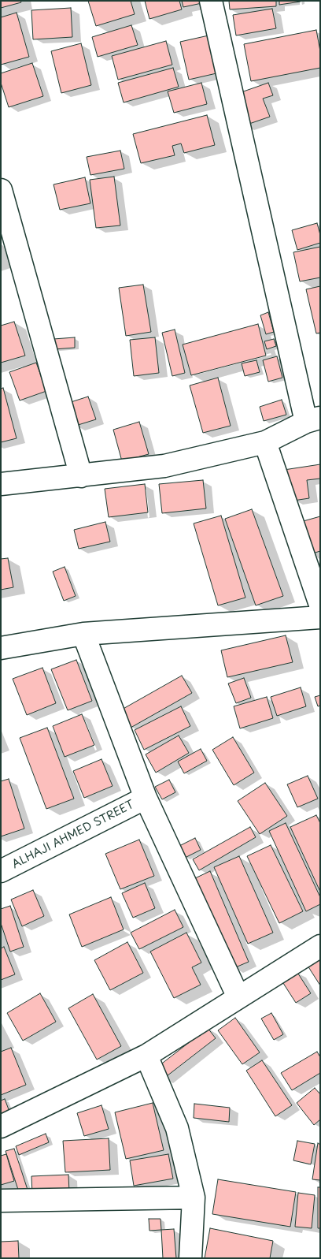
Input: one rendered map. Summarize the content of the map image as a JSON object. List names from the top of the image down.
{
  "streets": {
    "street": ["ALHAJI AHMED STREET"]
  }
}
